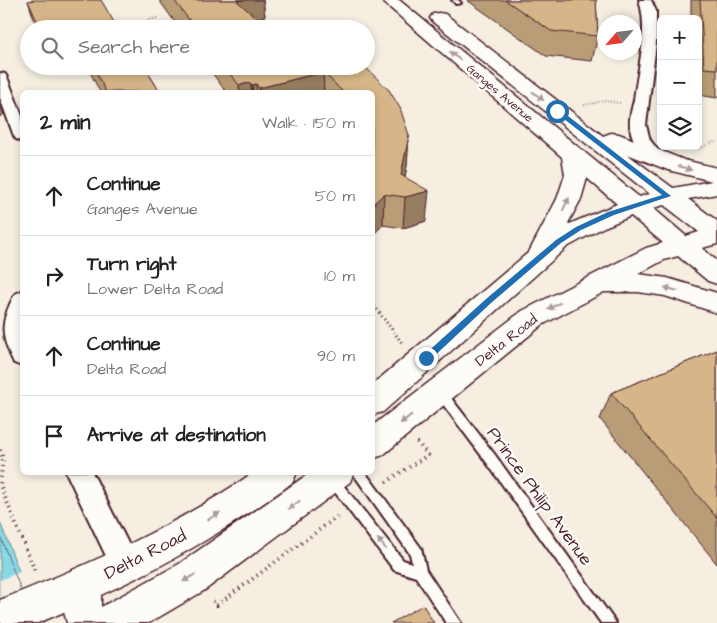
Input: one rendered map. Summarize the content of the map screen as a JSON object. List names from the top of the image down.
{
  "streets": {
    "main road": ["Ganges Avenue", "Delta Road"],
    "lane": ["Prince Philip Avenue"]
  },
  "crossings": [
    ["Ganges Avenue", "Delta Road"],
    ["Delta Road", "Prince Philip Avenue"]
  ],
  "north": "bottom left",
  "page": {
    "map_buttons": ["+", "−"],
    "search": "Search here",
    "heading": ["2 min", "Walk · 150 m"],
    "list": [
      ["Continue", "Ganges Avenue", "50 m"],
      ["Turn right", "Lower Delta Road", "10 m"],
      ["Continue", "Delta Road", "90 m"],
      "Arrive at destination"
    ]
  }
}
